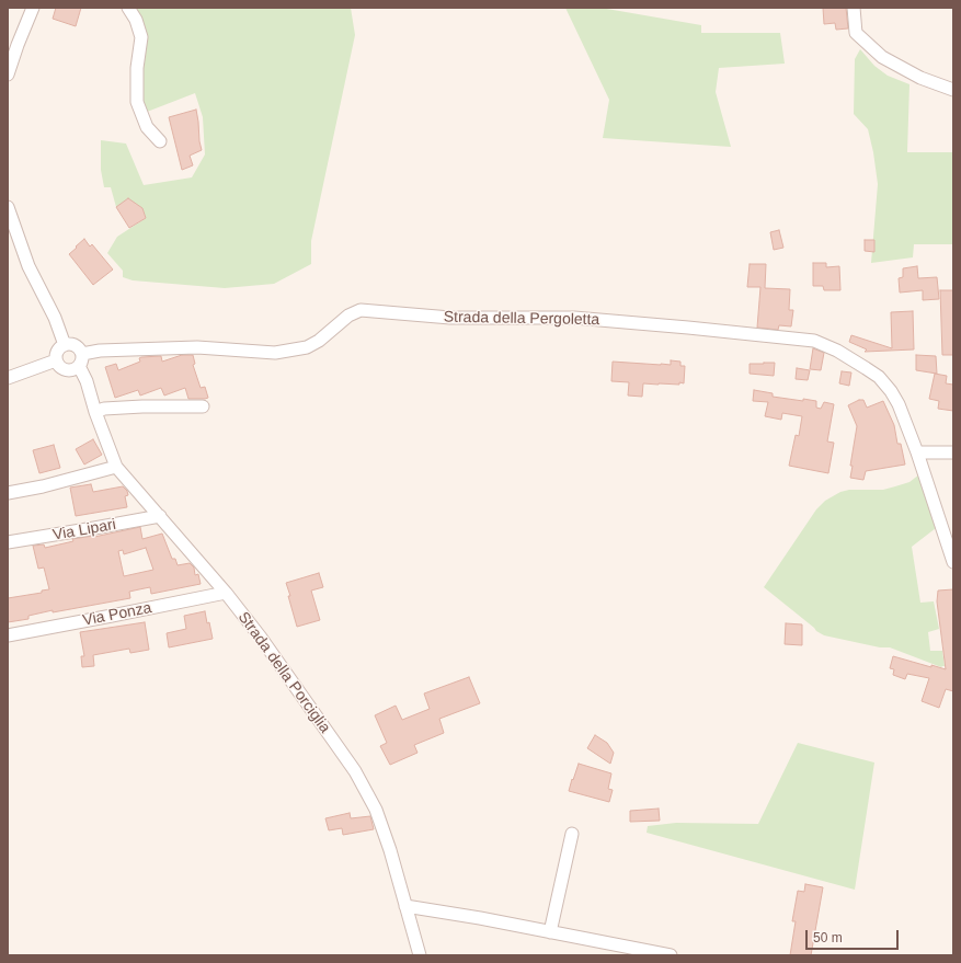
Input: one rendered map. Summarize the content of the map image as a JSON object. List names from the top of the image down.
{
  "streets": {
    "street": [
      "Strada della Pergoletta",
      "Via Lipari",
      "Via Ponza",
      "Strada della Porciglia"
    ]
  },
  "crossings": [
    ["Strada della Pergoletta", "Strada della Porciglia"],
    ["Via Lipari", "Strada della Porciglia"],
    ["Via Ponza", "Strada della Porciglia"]
  ],
  "scale_bar": "50 m"
}
